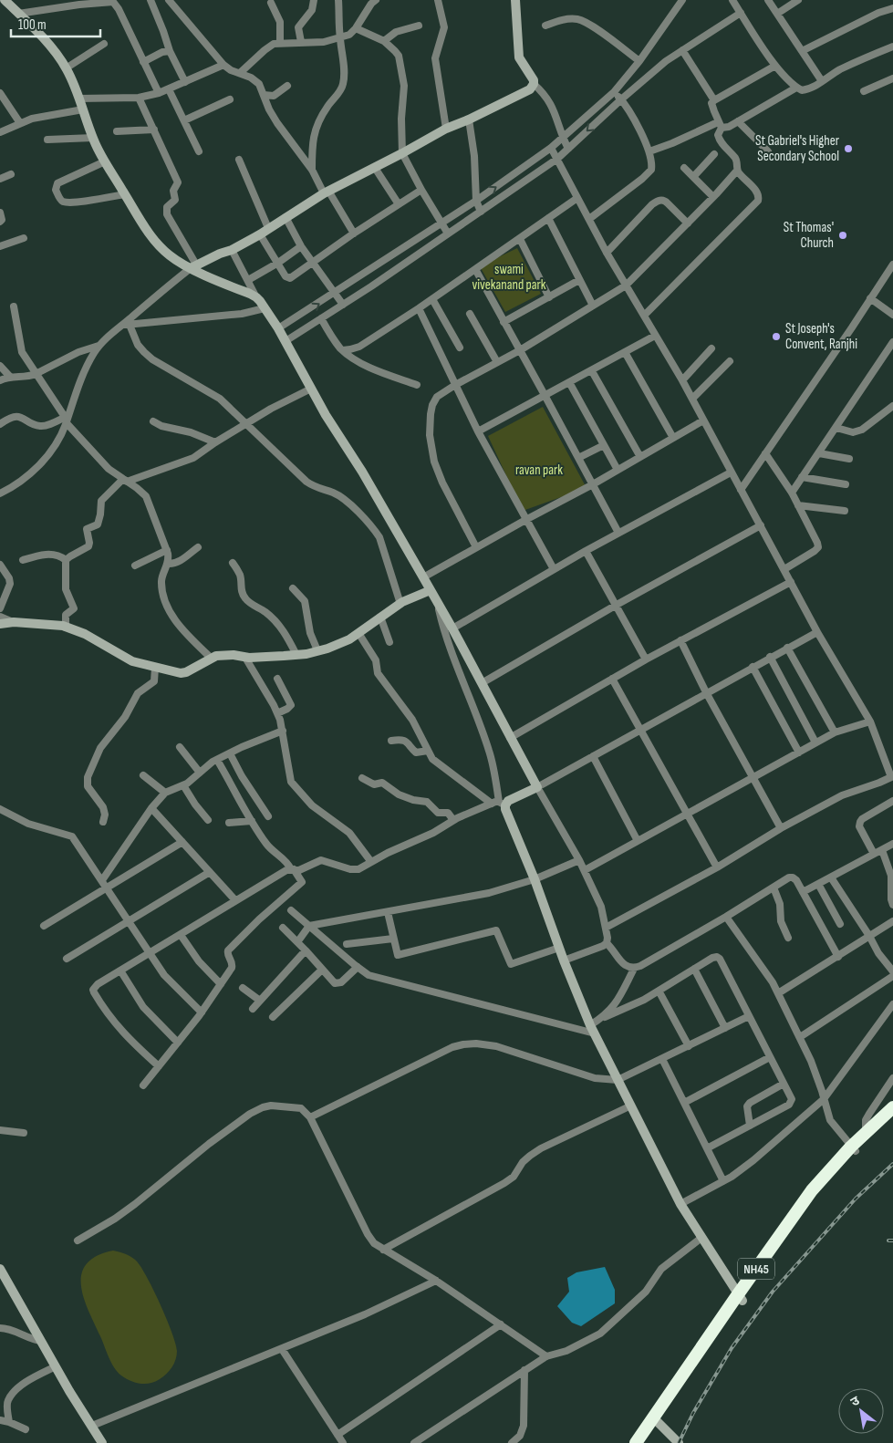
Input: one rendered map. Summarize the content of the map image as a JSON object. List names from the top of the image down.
{
  "streets": {
    "highway": ["NH45"]
  },
  "parks": ["swami vivekanand park", "ravan park"],
  "places": ["St Gabriel's Higher Secondary School", "St Thomas' Church", "St Joseph's Convent, Ranjhi"],
  "scale_bar": "100 m",
  "north": "top left"
}
